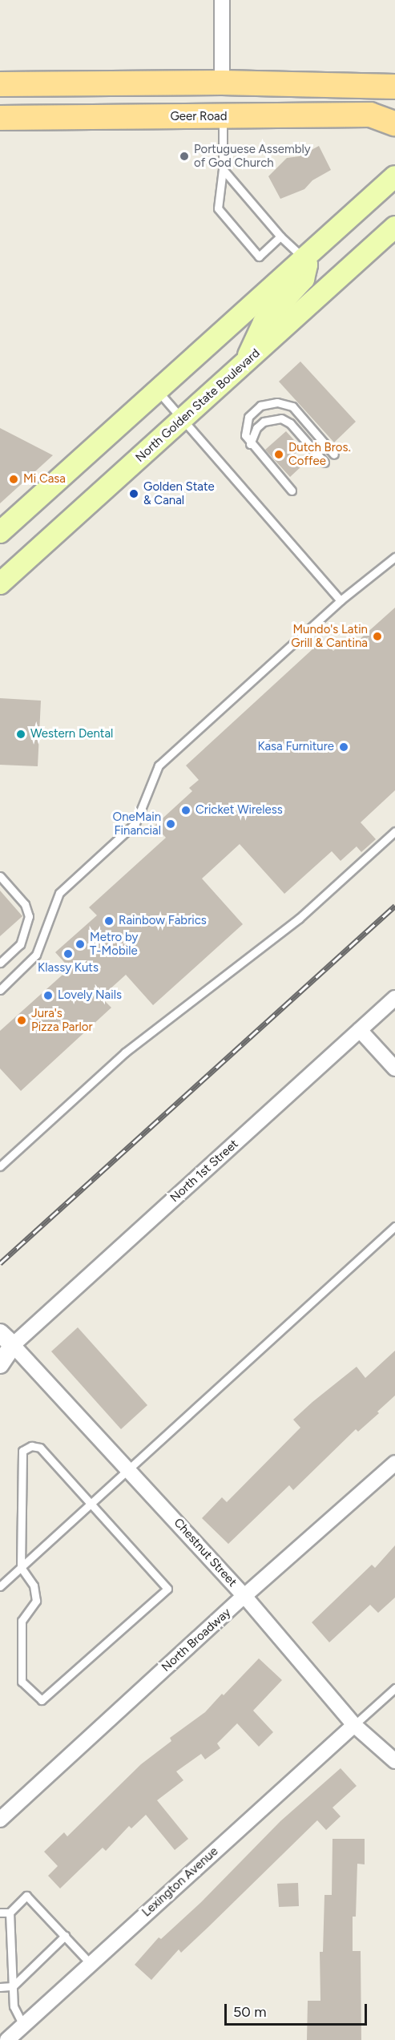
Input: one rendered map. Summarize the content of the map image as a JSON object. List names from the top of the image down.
{
  "streets": {
    "main road": ["Geer Road", "North Golden State Boulevard"],
    "street": [
      "North 1st Street",
      "Chestnut Street",
      "North Broadway",
      "Lexington Avenue"
    ]
  },
  "crossings": [
    ["North 1st Street", "Chestnut Street"],
    ["Chestnut Street", "North Broadway"],
    ["Chestnut Street", "Lexington Avenue"]
  ],
  "places": [
    "Portuguese Assembly of God Church",
    "Dutch Bros. Coffee",
    "Mi Casa",
    "Golden State & Canal",
    "Mundo's Latin Grill & Cantina",
    "Western Dental",
    "Kasa Furniture",
    "Cricket Wireless",
    "OneMain Financial",
    "Rainbow Fabrics",
    "Metro by T-Mobile",
    "Klassy Kuts",
    "Lovely Nails",
    "Jura's Pizza Parlor"
  ],
  "scale_bar": "50 m"
}
